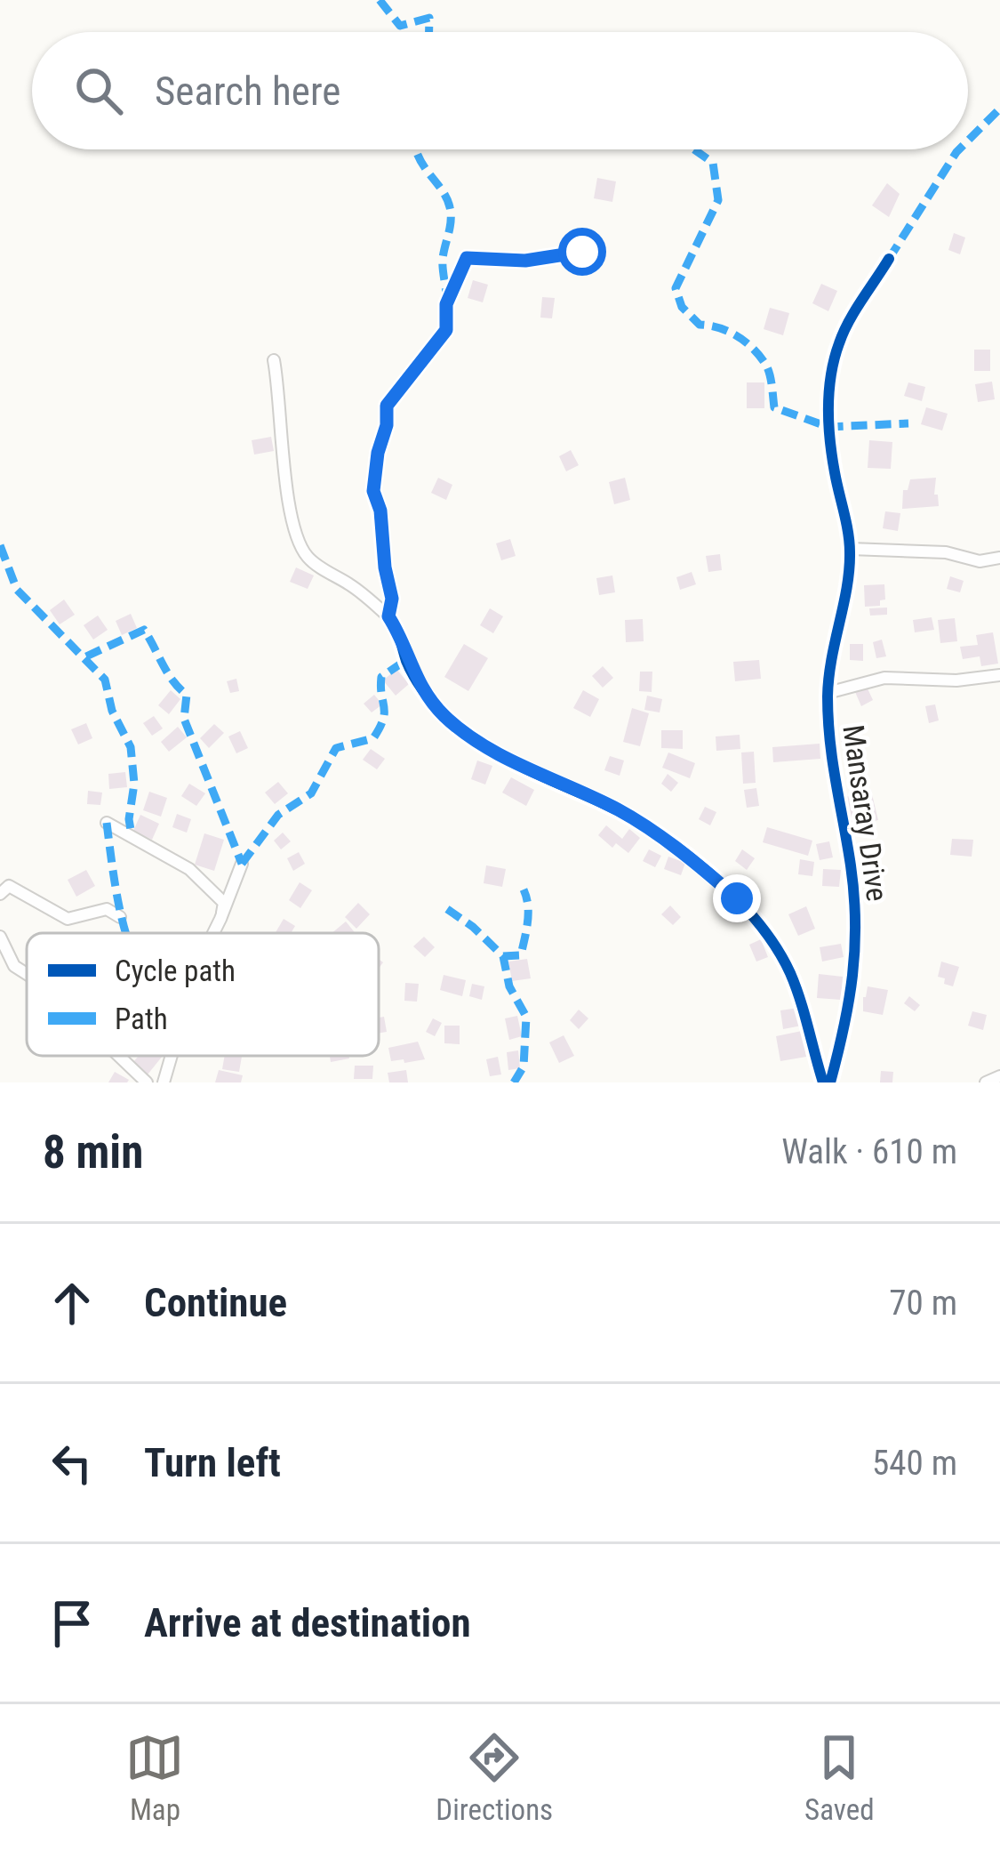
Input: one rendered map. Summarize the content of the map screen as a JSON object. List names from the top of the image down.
{
  "streets": {
    "street": ["Mansaray Drive"]
  },
  "legend": ["Cycle path", "Path"],
  "page": {
    "search": "Search here",
    "heading": ["8 min", "Walk · 610 m"],
    "list": [
      ["Continue", "70 m"],
      ["Turn left", "540 m"],
      "Arrive at destination"
    ],
    "nav": ["Map", "Directions", "Saved"]
  }
}
